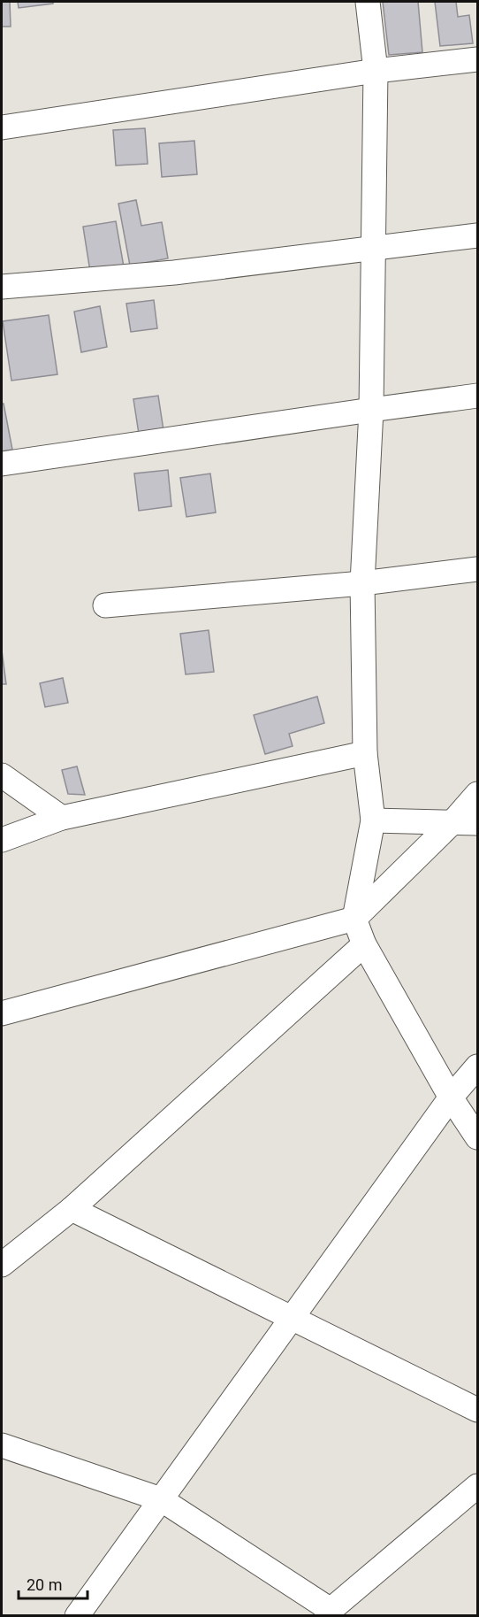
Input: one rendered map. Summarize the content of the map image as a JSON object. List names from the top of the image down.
{
  "scale_bar": "20 m"
}
